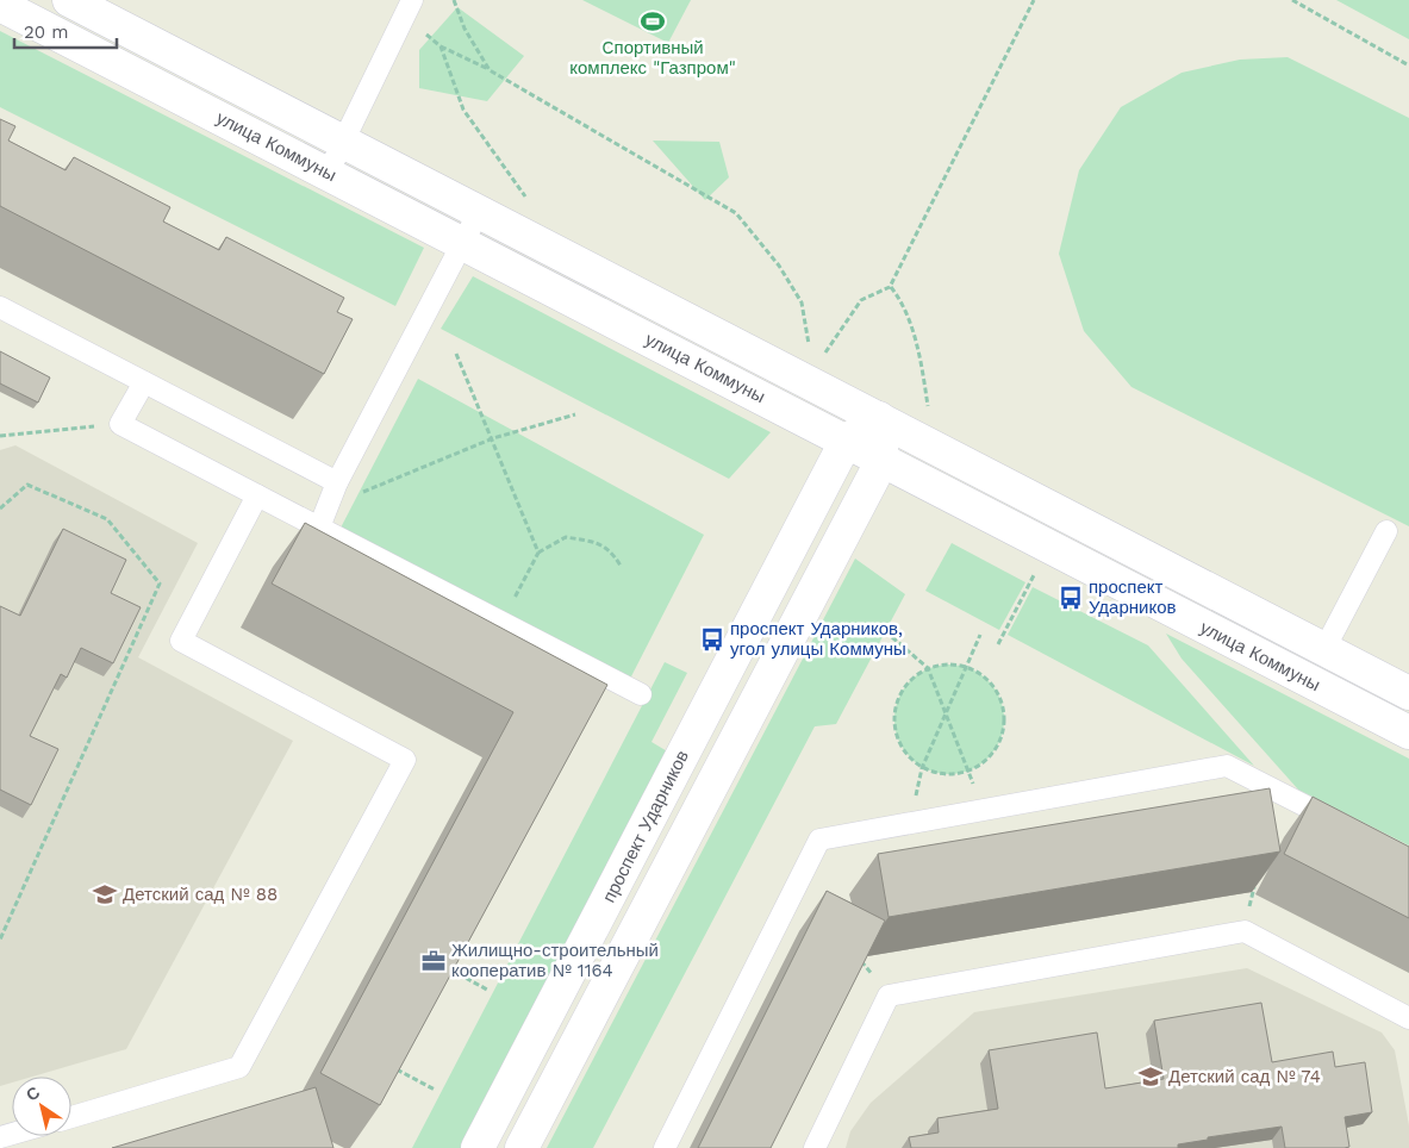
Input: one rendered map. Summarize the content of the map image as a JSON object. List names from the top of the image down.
{
  "streets": {
    "main road": ["улица Коммуны", "проспект Ударников"]
  },
  "crossings": [
    ["улица Коммуны", "проспект Ударников"]
  ],
  "places": {
    "sports": ["Cпортивный комплекс \"Газпром\""],
    "bus stop": ["проспект Ударников", "проспект Ударников, угол улицы Коммуны"],
    "school or university": ["Детский сад № 88", "Детский сад № 74"],
    "office": ["Жилищно-строительный кооператив № 1164"]
  },
  "scale_bar": "20 m",
  "north": "top left"
}
